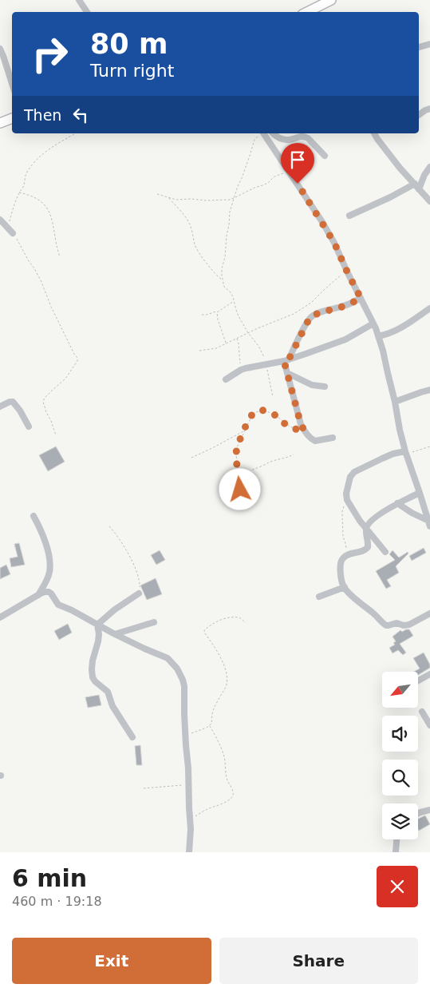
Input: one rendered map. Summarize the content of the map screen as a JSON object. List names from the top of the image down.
{
  "north": "bottom left",
  "page": {
    "turn": ["80 m", "Turn right"],
    "then": "Then",
    "heading": ["6 min", "460 m · 19:18"],
    "buttons": ["Exit", "Share"]
  }
}
